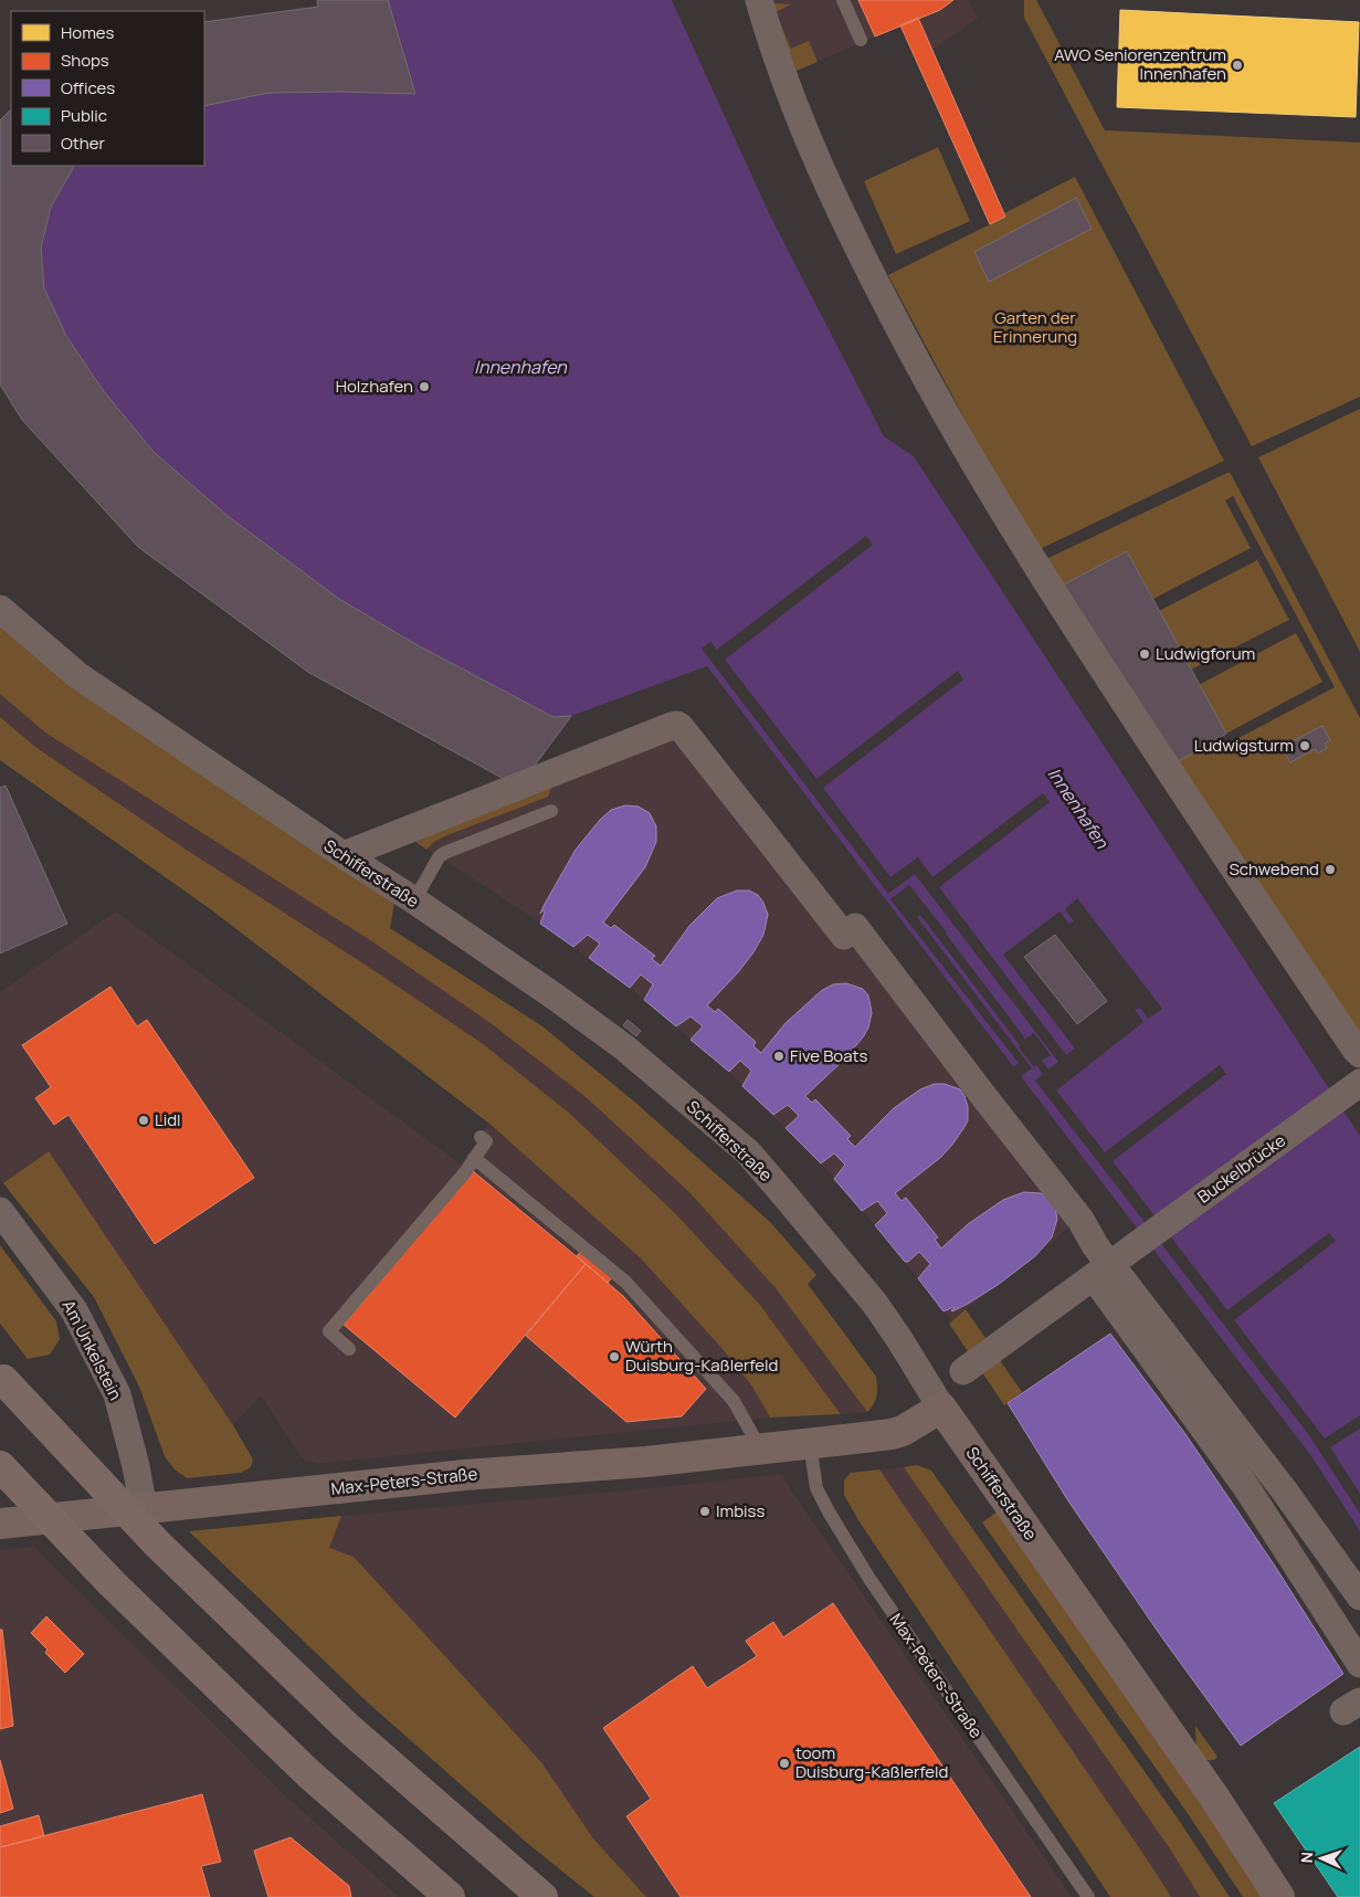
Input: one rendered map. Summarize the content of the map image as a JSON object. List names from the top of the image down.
{
  "streets": {
    "street": [
      "Schifferstraße",
      "Buckelbrücke",
      "Am Unkelstein",
      "Max-Peters-Straße"
    ]
  },
  "crossings": [
    ["Schifferstraße", "Buckelbrücke"],
    ["Schifferstraße", "Max-Peters-Straße"],
    ["Am Unkelstein", "Max-Peters-Straße"]
  ],
  "water": ["Innenhafen"],
  "parks": ["Garten der Erinnerung"],
  "places": [
    "AWO Seniorenzentrum Innenhafen",
    "Holzhafen",
    "Ludwigforum",
    "Ludwigsturm",
    "Schwebend",
    "Five Boats",
    "Lidl",
    "Würth Duisburg-Kaßlerfeld",
    "Imbiss",
    "toom Duisburg-Kaßlerfeld"
  ],
  "legend": [
    "Homes",
    "Shops",
    "Offices",
    "Public",
    "Other"
  ],
  "north": "left"
}
